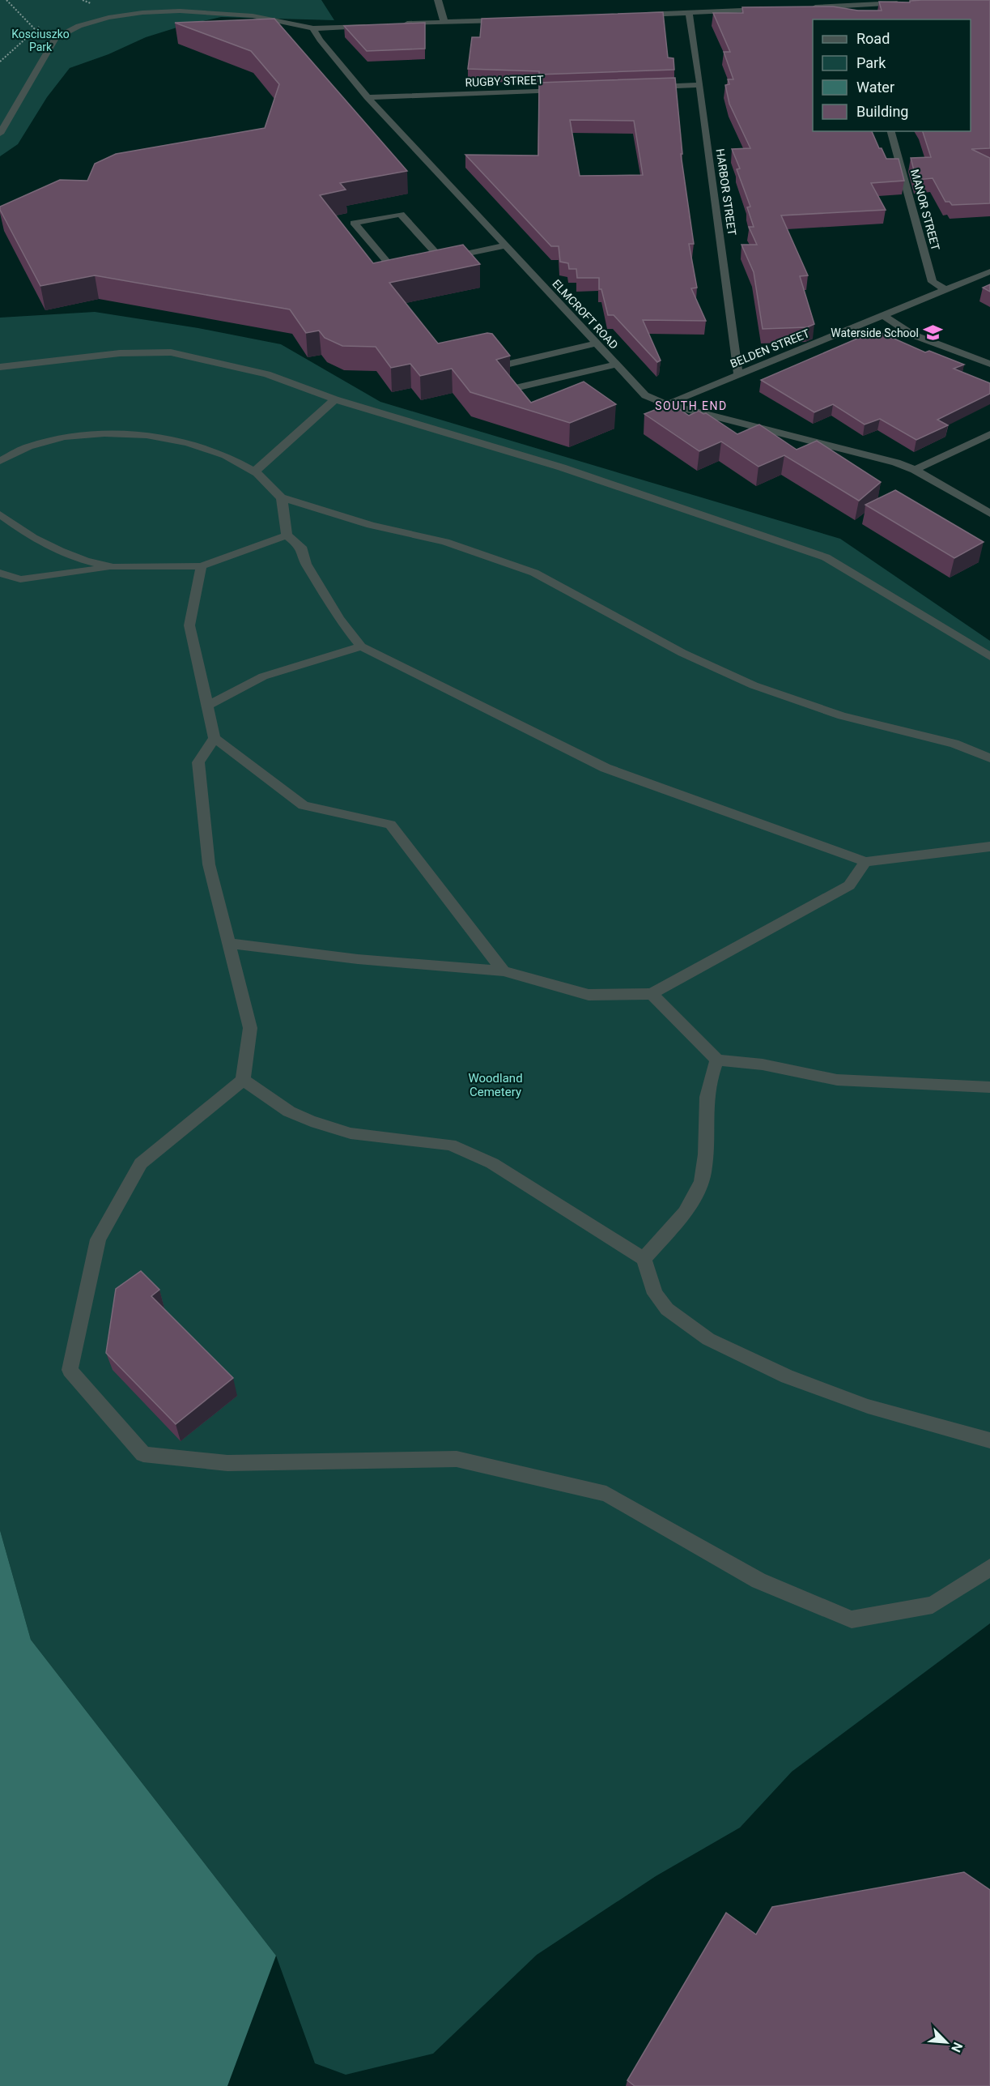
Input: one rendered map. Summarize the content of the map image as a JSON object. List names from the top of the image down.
{
  "streets": {
    "street": [
      "RUGBY STREET",
      "HARBOR STREET",
      "MANOR STREET",
      "ELMCROFT ROAD",
      "BELDEN STREET"
    ]
  },
  "crossings": [
    ["RUGBY STREET", "ELMCROFT ROAD"],
    ["HARBOR STREET", "BELDEN STREET"],
    ["MANOR STREET", "BELDEN STREET"],
    ["ELMCROFT ROAD", "BELDEN STREET"]
  ],
  "districts": ["SOUTH END"],
  "parks": ["Kosciuszko Park", "Woodland Cemetery"],
  "places": {
    "school or university": ["Waterside School"]
  },
  "legend": [
    "Road",
    "Park",
    "Water",
    "Building"
  ],
  "north": "bottom right"
}
